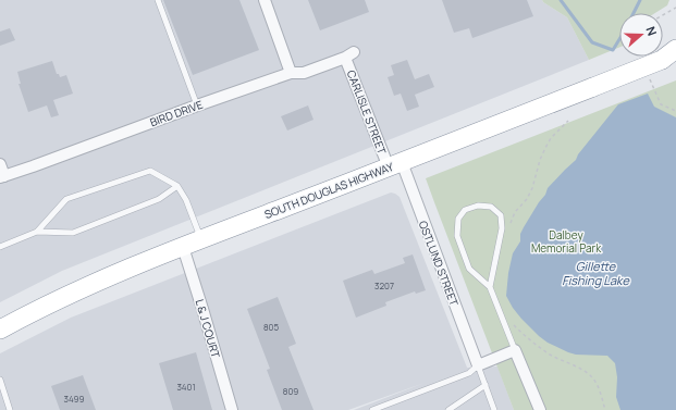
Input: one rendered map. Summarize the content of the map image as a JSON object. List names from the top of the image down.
{
  "streets": {
    "highway": ["SOUTH DOUGLAS HIGHWAY"],
    "street": [
      "CARLISLE STREET",
      "BIRD DRIVE",
      "OSTLUND STREET",
      "L & J COURT"
    ]
  },
  "crossings": [
    ["CARLISLE STREET", "BIRD DRIVE"],
    ["CARLISLE STREET", "SOUTH DOUGLAS HIGHWAY"],
    ["CARLISLE STREET", "OSTLUND STREET"],
    ["SOUTH DOUGLAS HIGHWAY", "OSTLUND STREET"],
    ["SOUTH DOUGLAS HIGHWAY", "L & J COURT"]
  ],
  "water": ["Gillette Fishing Lake"],
  "parks": ["Dalbey Memorial Park"],
  "house_numbers": [
    "3207",
    "805",
    "3401",
    "809",
    "3499"
  ],
  "north": "right"
}
